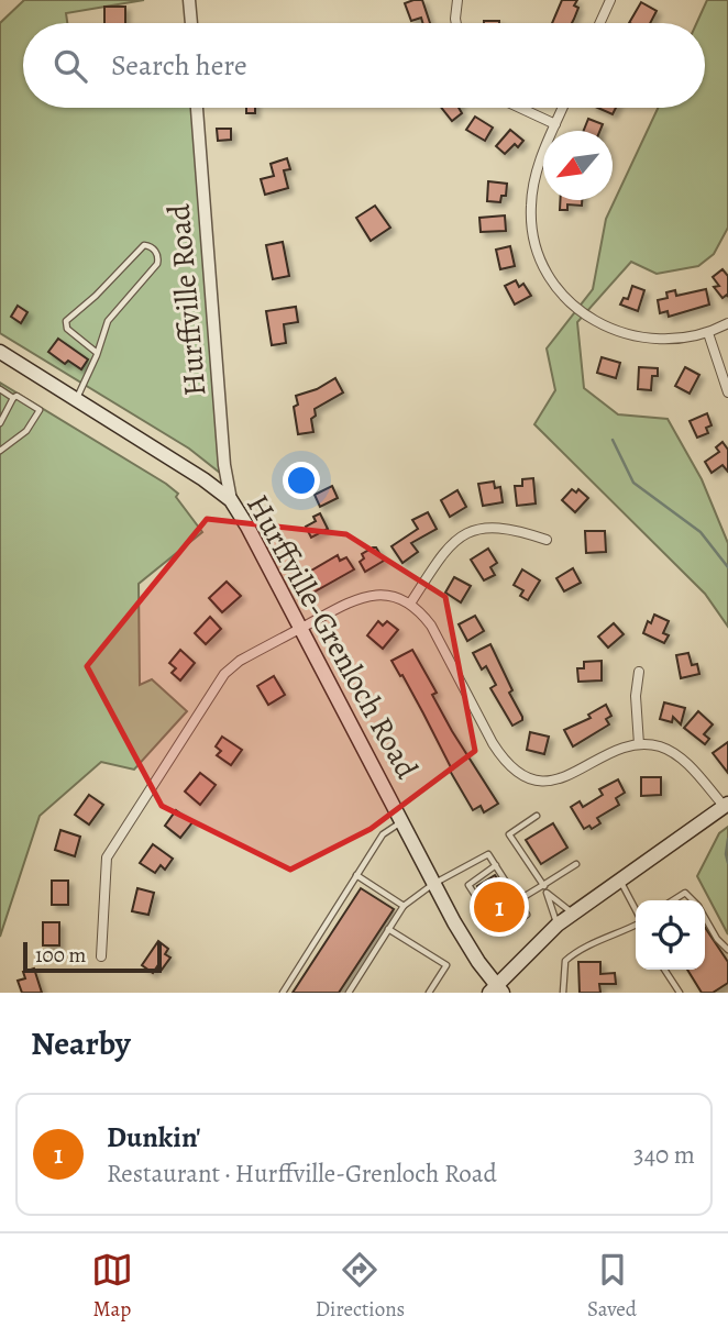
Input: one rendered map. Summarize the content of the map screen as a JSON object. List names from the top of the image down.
{
  "streets": {
    "main road": ["Hurffville-Grenloch Road"],
    "street": ["Hurffville Road"]
  },
  "crossings": [
    ["Hurffville Road", "Hurffville-Grenloch Road"]
  ],
  "scale_bar": "100 m",
  "north": "bottom left",
  "page": {
    "search": "Search here",
    "pins": "1",
    "scale": "100 m",
    "heading": "Nearby",
    "list": [
      {
        "mark": "1",
        "name": "Dunkin'",
        "note": "Restaurant · Hurffville-Grenloch Road",
        "value": "340 m"
      }
    ],
    "nav": ["Map", "Directions", "Saved"]
  }
}
